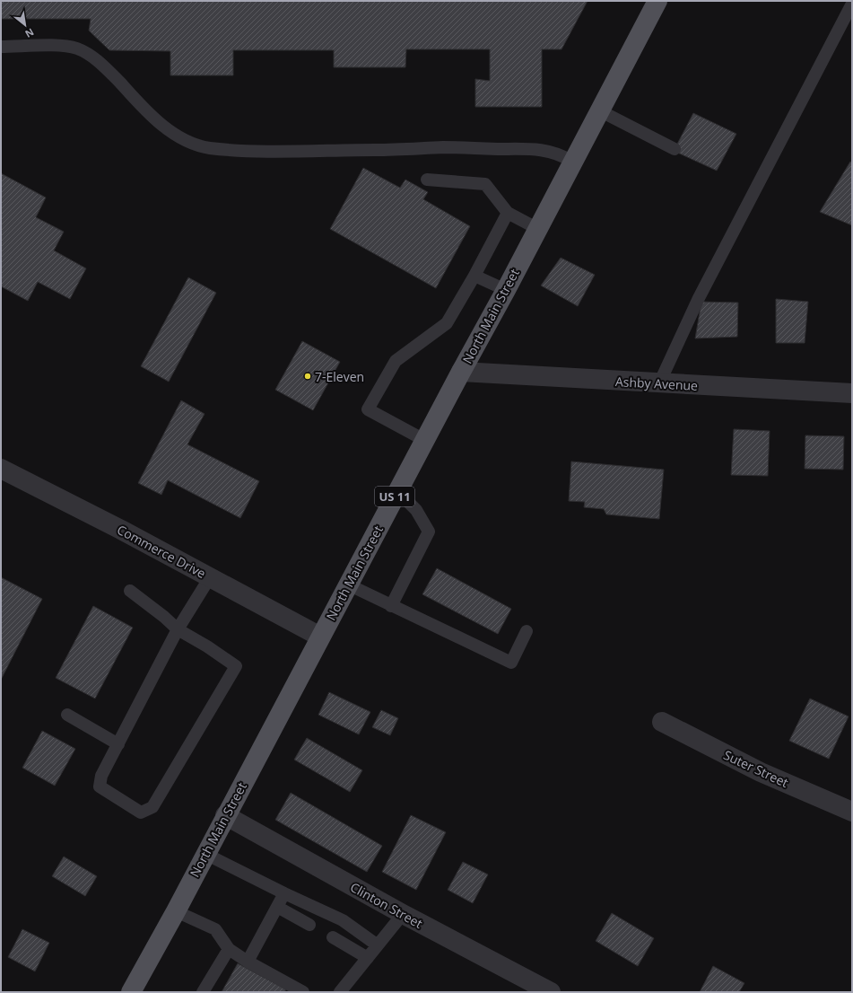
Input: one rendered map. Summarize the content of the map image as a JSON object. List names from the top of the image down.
{
  "streets": {
    "main road": ["North Main Street", "US 11"],
    "street": [
      "Ashby Avenue",
      "Commerce Drive",
      "Suter Street",
      "Clinton Street"
    ]
  },
  "crossings": [
    ["North Main Street", "Ashby Avenue"],
    ["North Main Street", "Commerce Drive"],
    ["North Main Street", "Clinton Street"]
  ],
  "places": ["7-Eleven"],
  "north": "bottom right"
}
